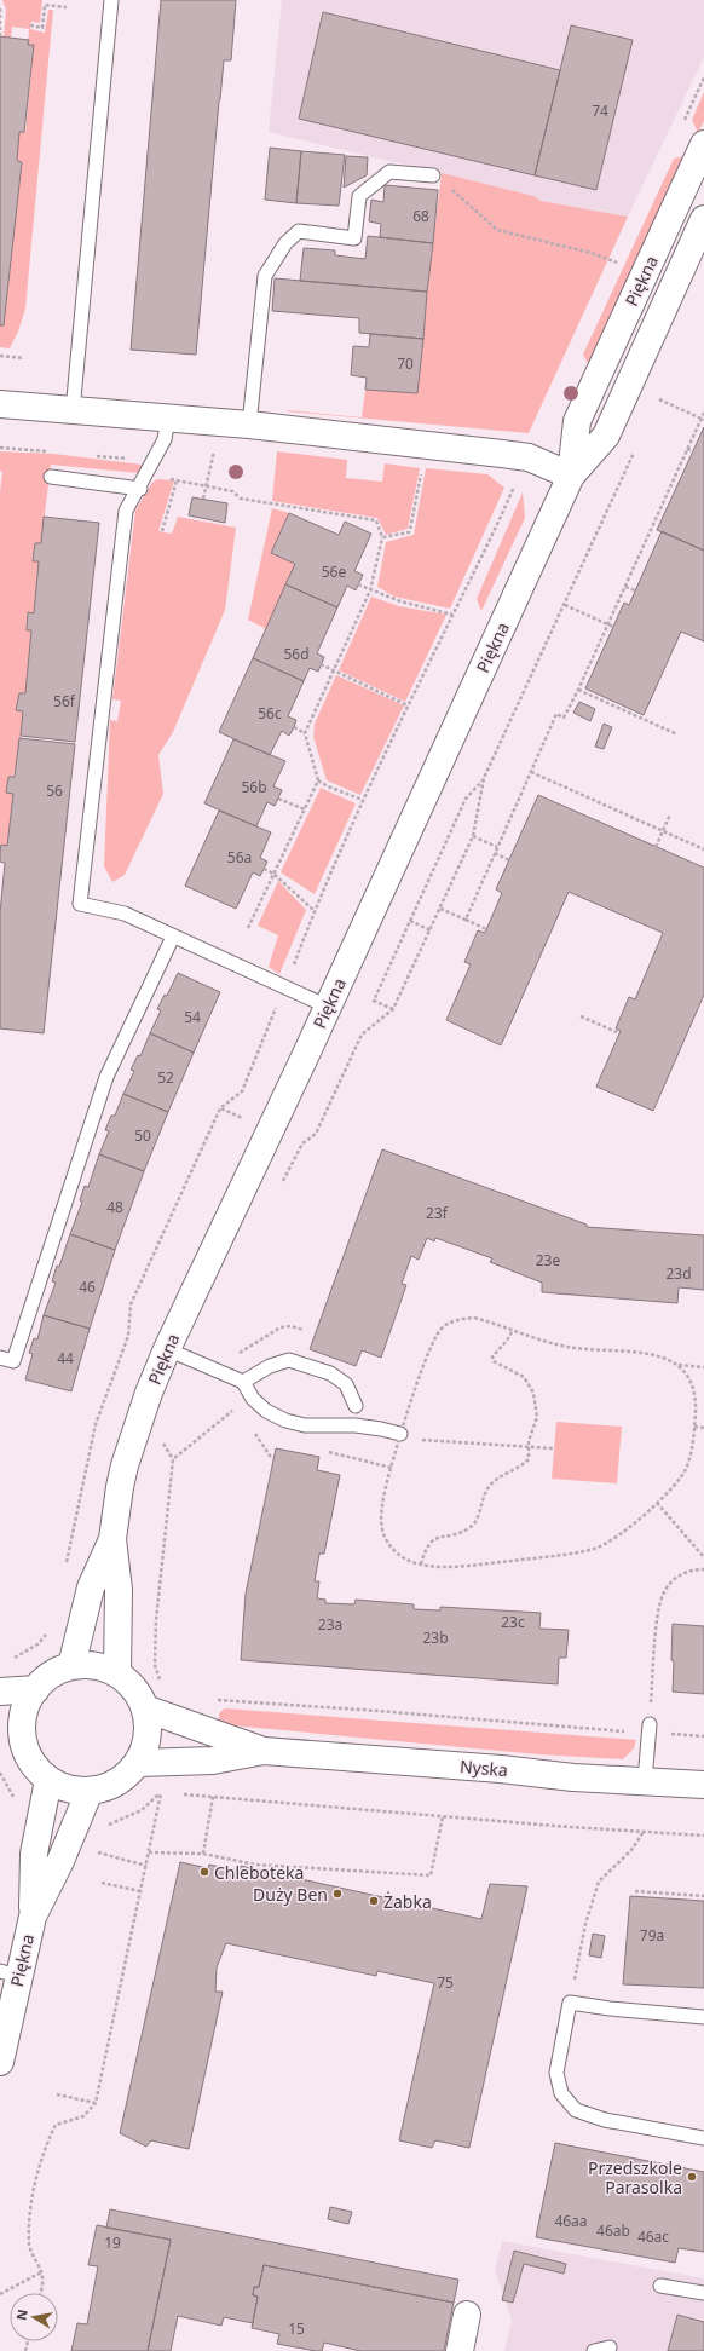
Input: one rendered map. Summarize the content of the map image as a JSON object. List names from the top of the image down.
{
  "streets": {
    "street": ["Piękna", "Nyska"]
  },
  "crossings": [
    ["Piękna", "Nyska"]
  ],
  "places": [
    "Chleboteka",
    "Duży Ben",
    "Żabka",
    "Przedszkole Parasolka"
  ],
  "house_numbers": [
    "74",
    "68",
    "70",
    "56e",
    "56d",
    "56f",
    "56c",
    "56b",
    "56",
    "56a",
    "54",
    "52",
    "50",
    "48",
    "23f",
    "23e",
    "23d",
    "46",
    "44",
    "23c",
    "23a",
    "23b",
    "79a",
    "75",
    "46aa",
    "46ab",
    "46ac",
    "19",
    "15"
  ],
  "north": "left"
}
